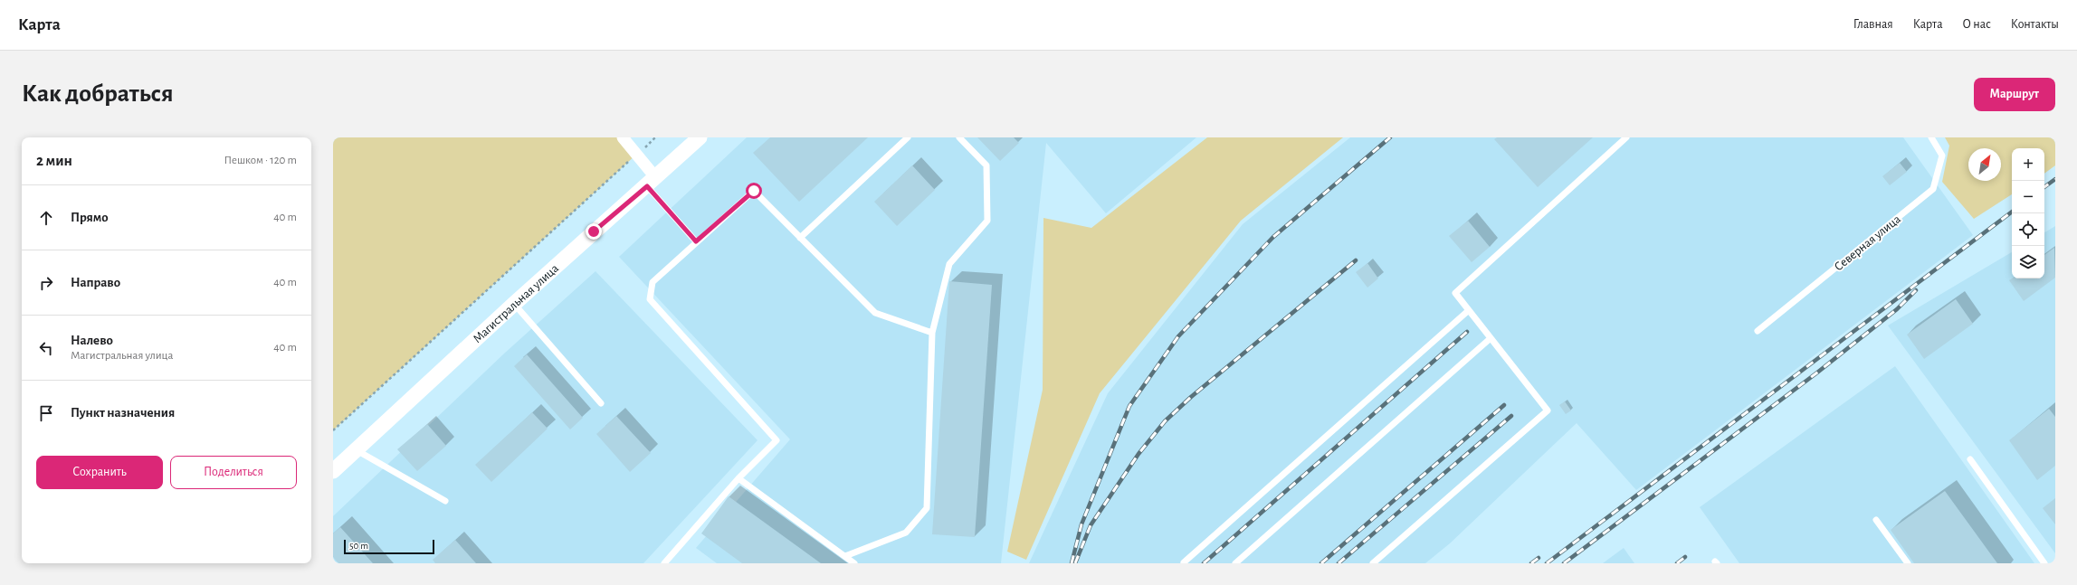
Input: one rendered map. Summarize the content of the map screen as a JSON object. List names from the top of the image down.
{
  "streets": {
    "street": ["Магистральная улица"],
    "lane": ["Северная улица"]
  },
  "scale_bar": "50 m",
  "north": "top right",
  "page": {
    "header": "Карта",
    "nav": [
      "Главная",
      "Карта",
      "О нас",
      "Контакты"
    ],
    "buttons": [
      "Маршрут",
      ["Сохранить", "Поделиться"]
    ],
    "title": "Как добраться",
    "heading": ["2 мин", "Пешком · 120 m"],
    "map_buttons": ["+", "−"],
    "list": [
      ["Прямо", "40 m"],
      ["Направо", "40 m"],
      ["Налево", "Магистральная улица", "40 m"],
      "Пункт назначения"
    ],
    "scale": "50 m"
  }
}
